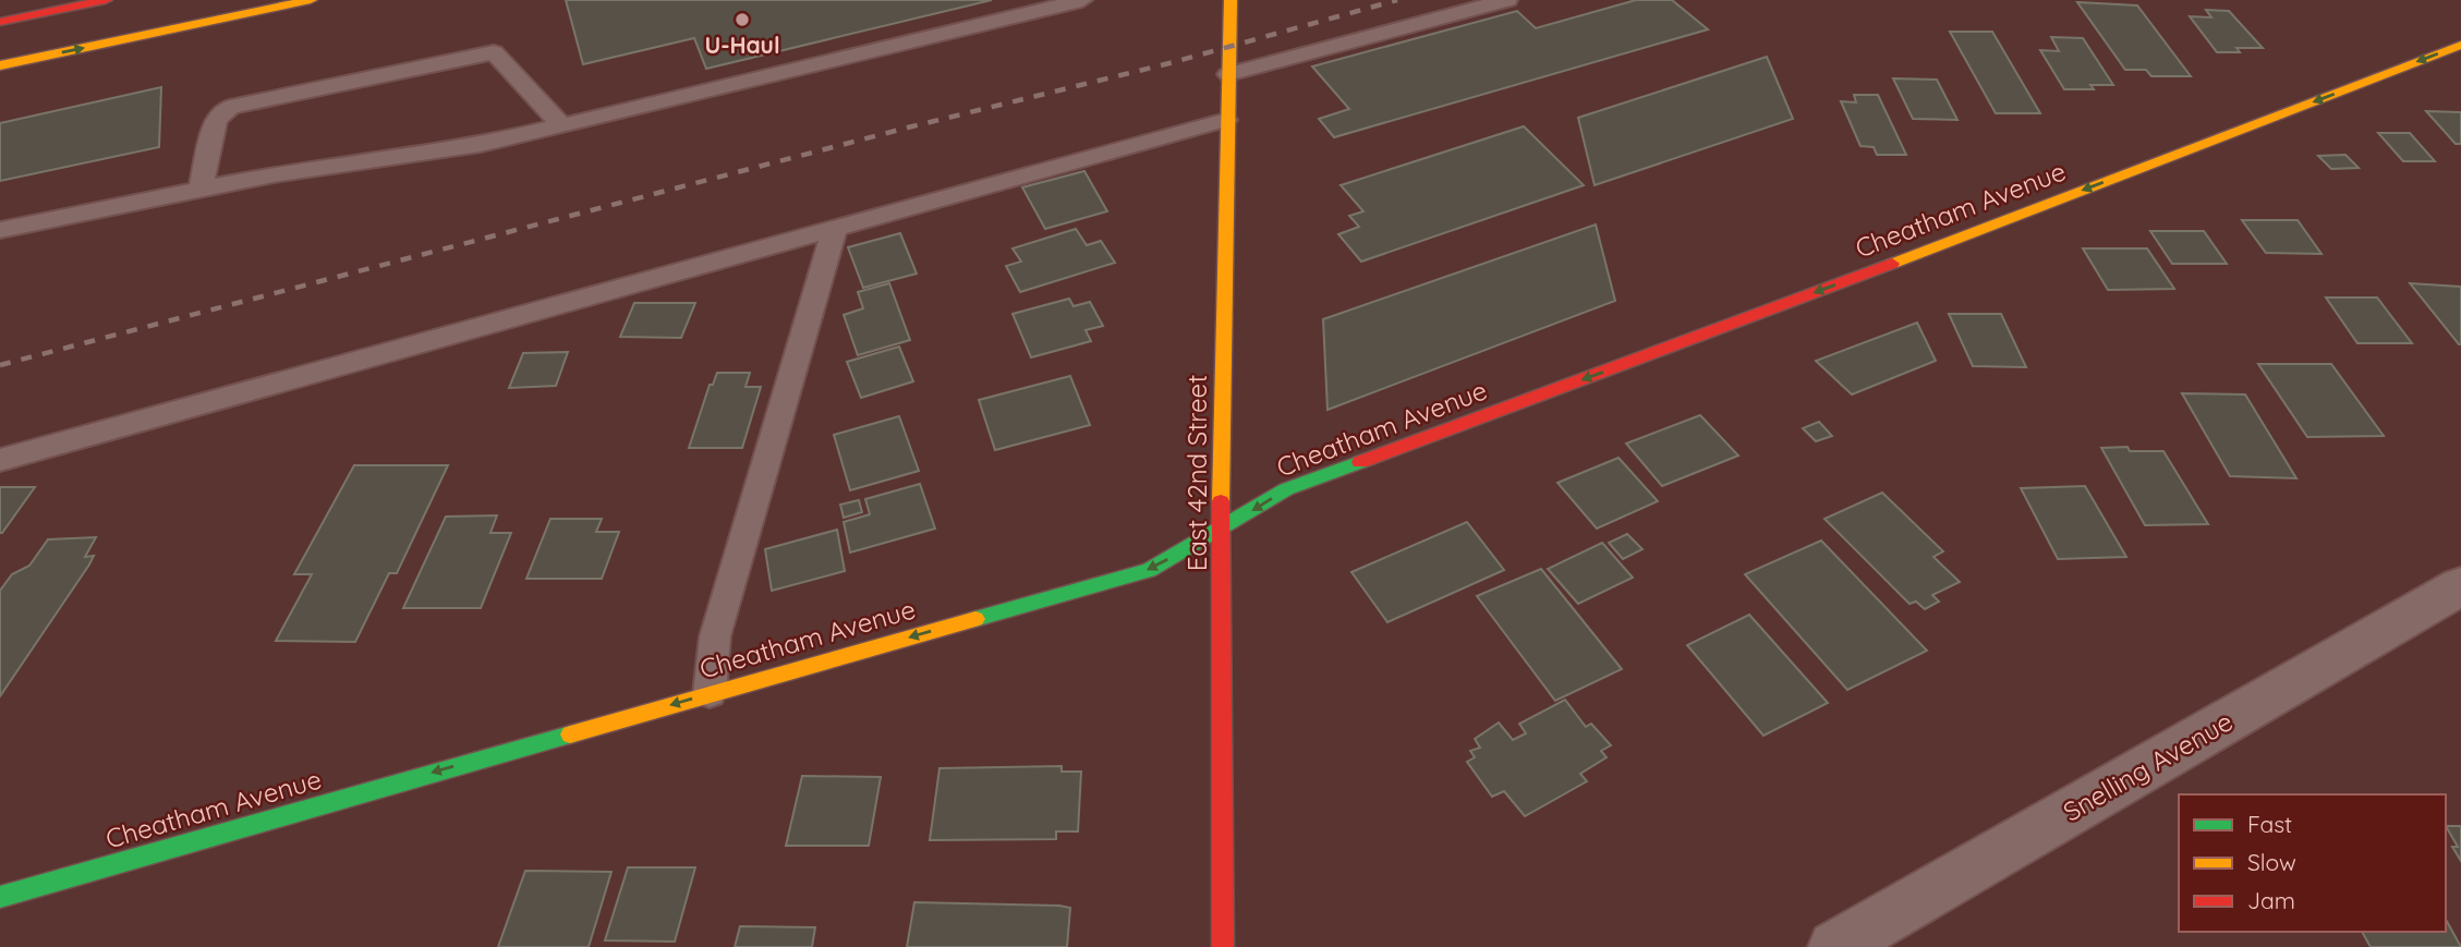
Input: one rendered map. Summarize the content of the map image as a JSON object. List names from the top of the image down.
{
  "streets": {
    "main road": ["Cheatham Avenue", "East 42nd Street"],
    "street": ["Snelling Avenue"]
  },
  "crossings": [
    ["Cheatham Avenue", "East 42nd Street"]
  ],
  "one_way": ["Cheatham Avenue"],
  "places": ["U-Haul"],
  "legend": ["Fast", "Slow", "Jam"]
}
